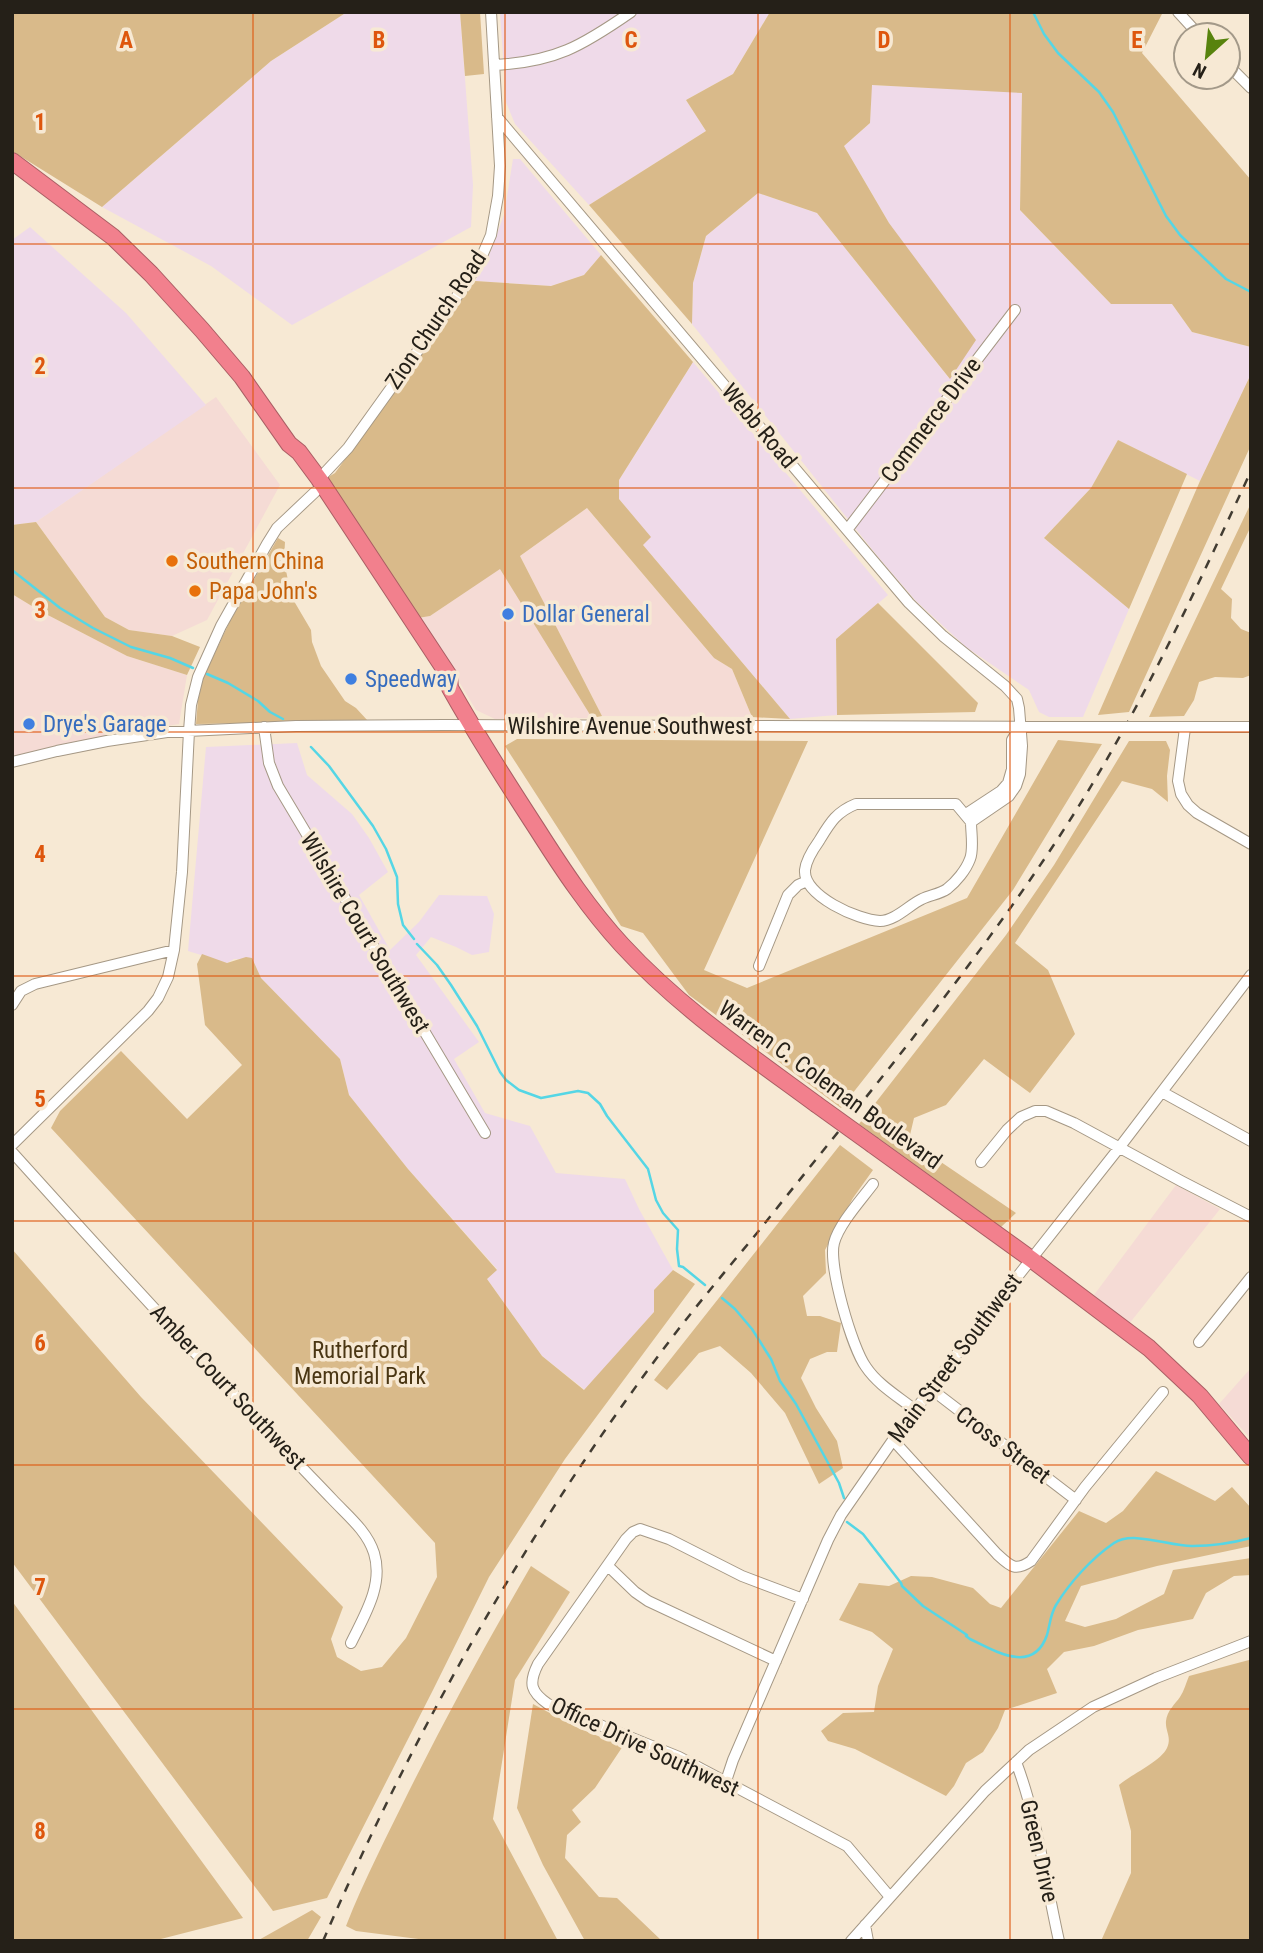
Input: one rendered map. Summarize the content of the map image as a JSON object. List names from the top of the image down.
{
  "streets": {
    "highway": ["Warren C. Coleman Boulevard"],
    "street": [
      "Zion Church Road",
      "Commerce Drive",
      "Webb Road",
      "Wilshire Avenue Southwest",
      "Wilshire Court Southwest",
      "Main Street Southwest",
      "Amber Court Southwest",
      "Cross Street",
      "Office Drive Southwest",
      "Green Drive"
    ]
  },
  "crossings": [
    ["Zion Church Road", "Webb Road"],
    ["Zion Church Road", "Wilshire Avenue Southwest"],
    ["Zion Church Road", "Warren C. Coleman Boulevard"],
    ["Commerce Drive", "Webb Road"],
    ["Webb Road", "Wilshire Avenue Southwest"],
    ["Wilshire Avenue Southwest", "Wilshire Court Southwest"],
    ["Wilshire Avenue Southwest", "Warren C. Coleman Boulevard"],
    ["Warren C. Coleman Boulevard", "Main Street Southwest"],
    ["Main Street Southwest", "Cross Street"],
    ["Main Street Southwest", "Office Drive Southwest"]
  ],
  "parks": ["Rutherford Memorial Park"],
  "places": [
    "Southern China",
    "Papa John's",
    "Dollar General",
    "Speedway",
    "Drye's Garage"
  ],
  "north": "bottom left",
  "grid": {
    "columns": [
      "A",
      "B",
      "C",
      "D",
      "E"
    ],
    "rows": [
      "1",
      "2",
      "3",
      "4",
      "5",
      "6",
      "7",
      "8"
    ]
  }
}
